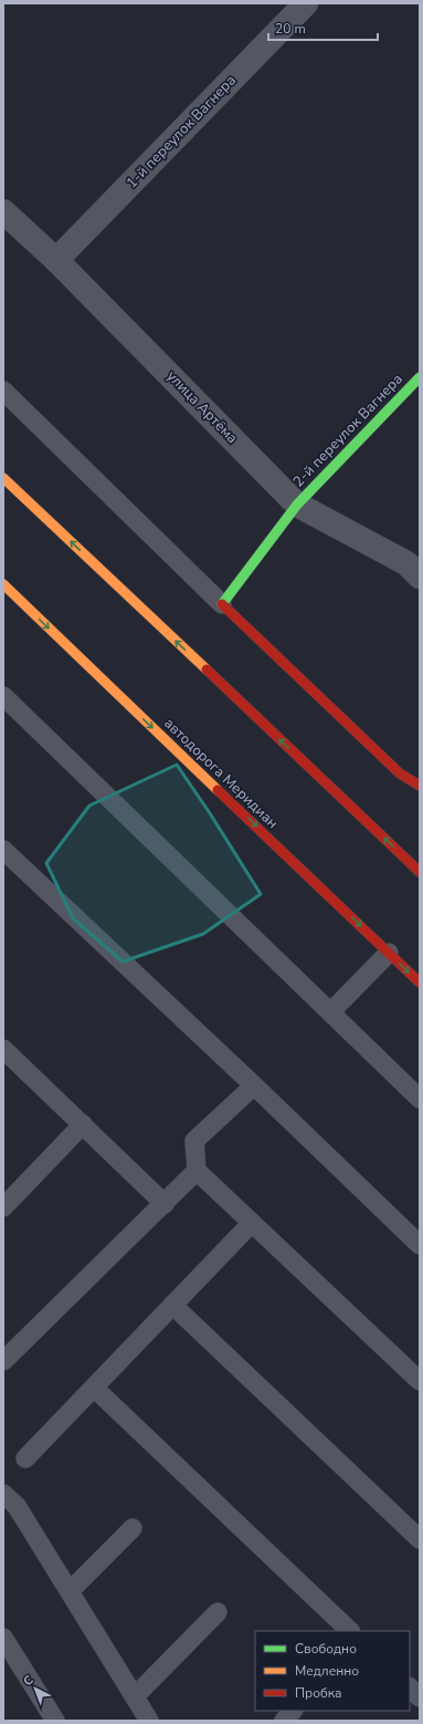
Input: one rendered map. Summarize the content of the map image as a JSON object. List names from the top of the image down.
{
  "streets": {
    "main road": ["2-й переулок Вагнера", "автодорога Меридиан"],
    "street": ["1-й переулок Вагнера", "улица Артёма"]
  },
  "crossings": [
    ["1-й переулок Вагнера", "улица Артёма"],
    ["улица Артёма", "2-й переулок Вагнера"]
  ],
  "legend": ["Свободно", "Медленно", "Пробка"],
  "scale_bar": "20 m",
  "north": "top left"
}
